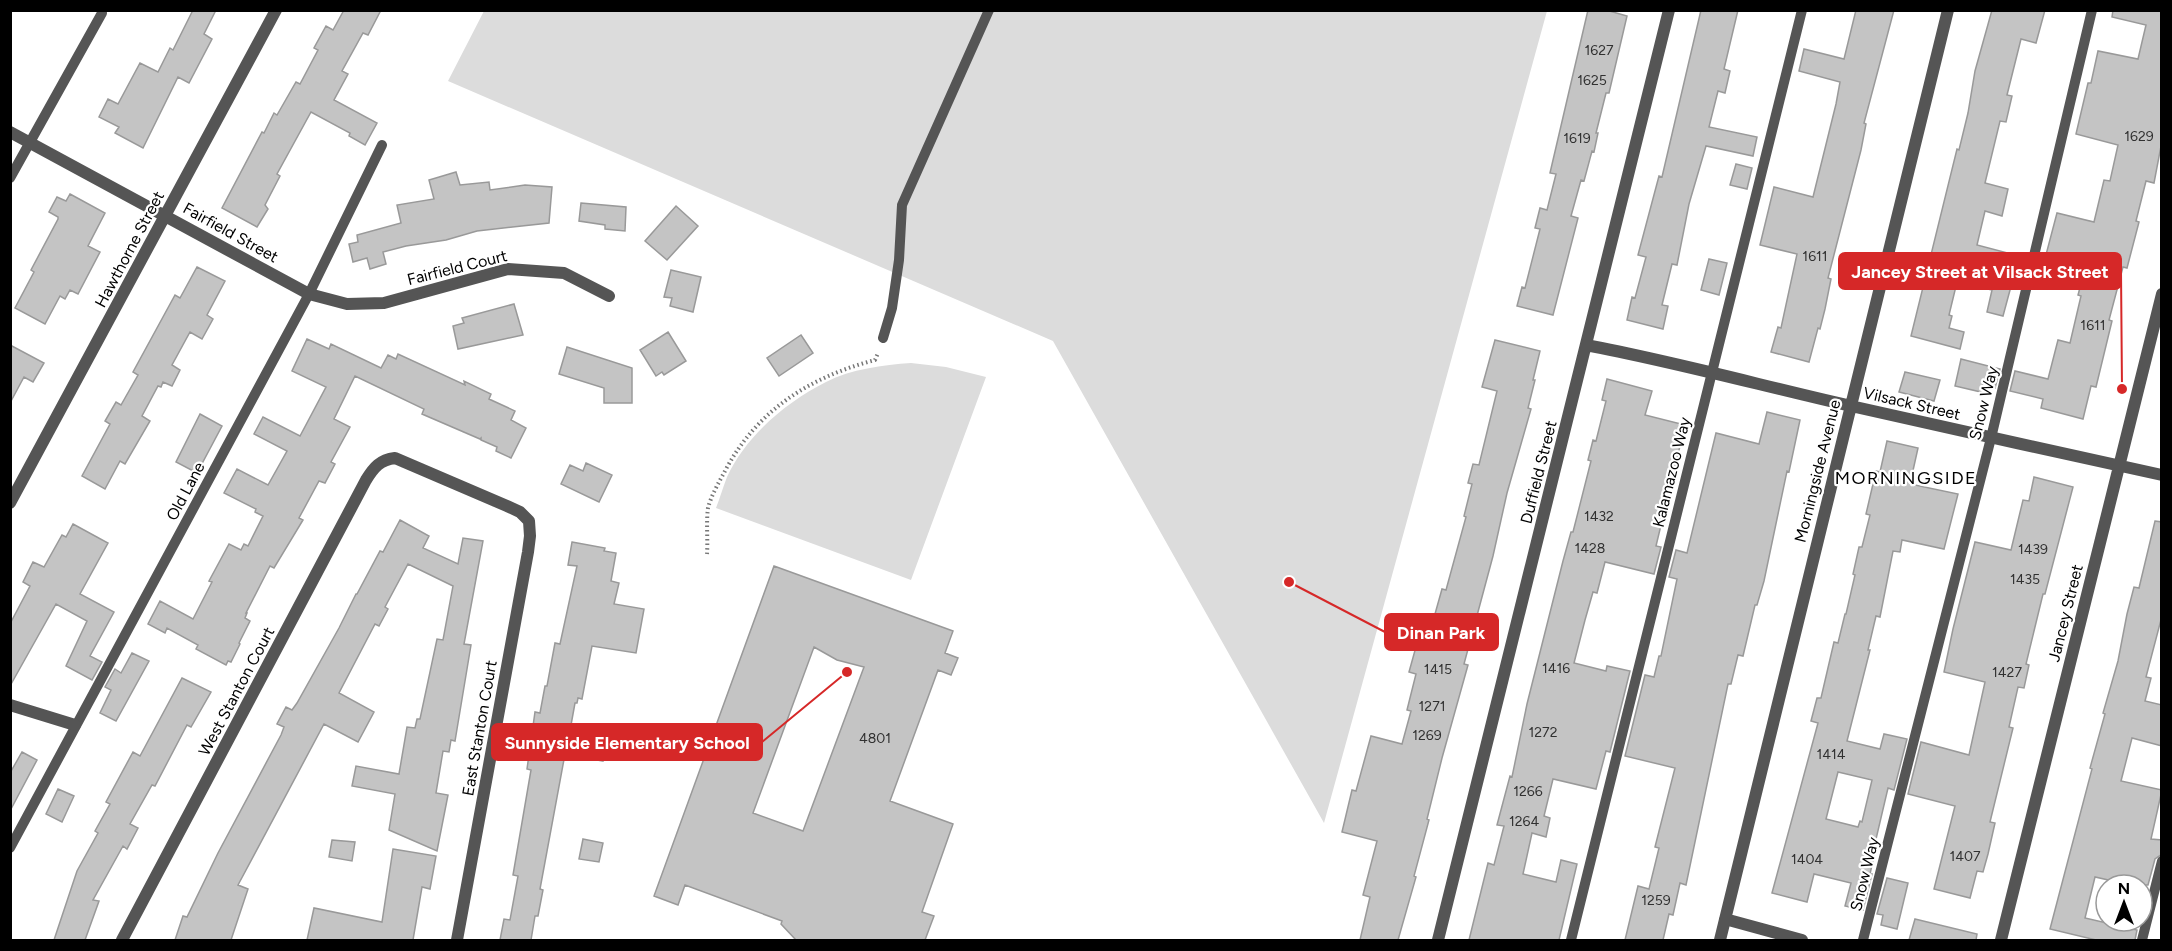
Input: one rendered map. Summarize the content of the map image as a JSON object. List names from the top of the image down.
{
  "streets": {
    "street": [
      "Fairfield Street",
      "Hawthorne Street",
      "Fairfield Court",
      "Vilsack Street",
      "Morningside Avenue",
      "Duffield Street",
      "Jancey Street",
      "West Stanton Court",
      "East Stanton Court"
    ],
    "lane": ["Snow Way", "Kalamazoo Way", "Old Lane"]
  },
  "crossings": [
    ["Fairfield Street", "Hawthorne Street"],
    ["Fairfield Street", "Fairfield Court"],
    ["Fairfield Street", "Old Lane"],
    ["Fairfield Court", "Old Lane"],
    ["Vilsack Street", "Snow Way"],
    ["Vilsack Street", "Morningside Avenue"],
    ["Vilsack Street", "Duffield Street"],
    ["Vilsack Street", "Kalamazoo Way"],
    ["Vilsack Street", "Jancey Street"],
    ["West Stanton Court", "East Stanton Court"]
  ],
  "districts": ["MORNINGSIDE"],
  "places": ["Jancey Street at Vilsack Street", "Dinan Park", "Sunnyside Elementary School"],
  "house_numbers": [
    "1627",
    "1625",
    "1629",
    "1619",
    "1611",
    "1611",
    "1432",
    "1428",
    "1439",
    "1435",
    "1416",
    "1415",
    "1427",
    "1271",
    "1272",
    "1269",
    "4801",
    "1414",
    "1266",
    "1264",
    "1407",
    "1404",
    "1259"
  ],
  "north": "top"
}
